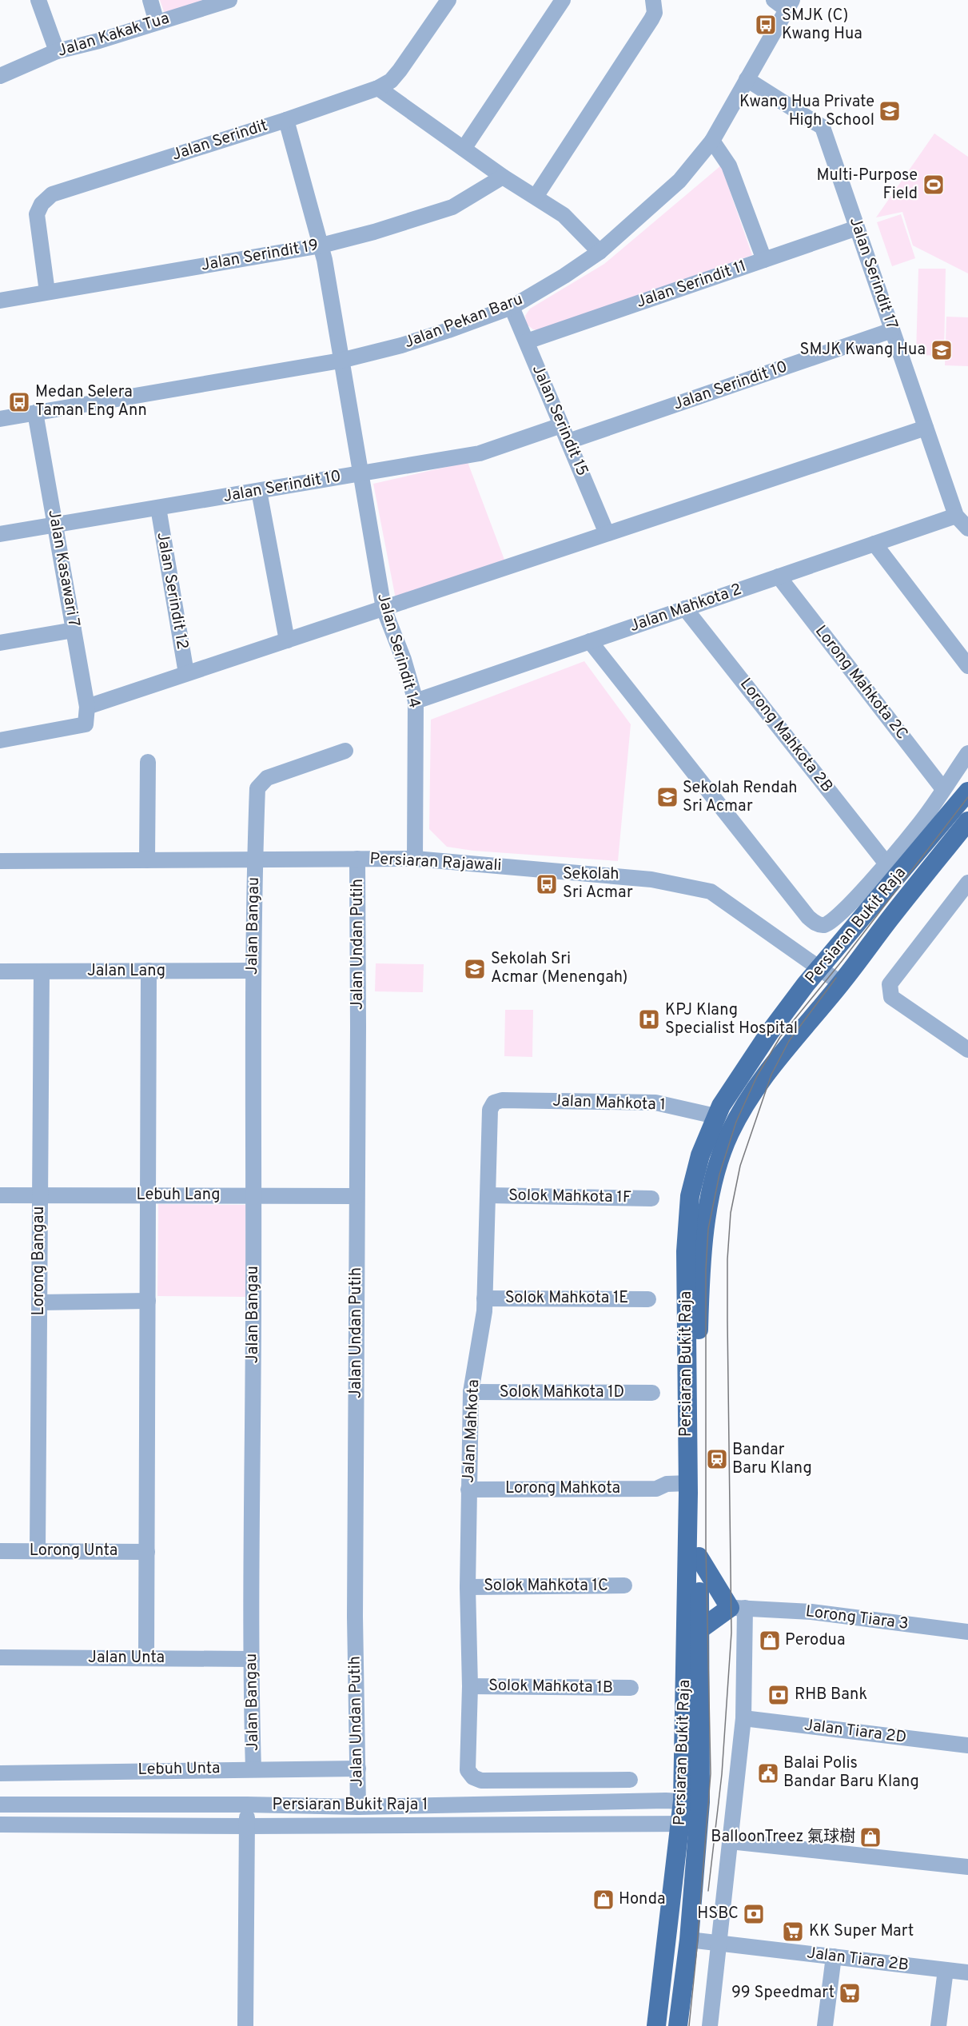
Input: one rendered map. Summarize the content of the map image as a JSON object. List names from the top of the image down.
{
  "streets": {
    "main road": ["Persiaran Bukit Raja"],
    "street": [
      "Jalan Kakak Tua",
      "Jalan Serindit",
      "Jalan Serindit 19",
      "Jalan Serindit 17",
      "Jalan Serindit 11",
      "Jalan Pekan Baru",
      "Jalan Serindit 10",
      "Jalan Serindit 15",
      "Jalan Kasawari 7",
      "Jalan Serindit 12",
      "Jalan Mahkota 2",
      "Jalan Serindit 14",
      "Lorong Mahkota 2C",
      "Lorong Mahkota 2B",
      "Persiaran Rajawali",
      "Jalan Bangau",
      "Jalan Undan Putih",
      "Jalan Lang",
      "Jalan Mahkota 1",
      "Lebuh Lang",
      "Solok Mahkota 1F",
      "Lorong Bangau",
      "Solok Mahkota 1E",
      "Solok Mahkota 1D",
      "Jalan Mahkota",
      "Lorong Mahkota",
      "Lorong Unta",
      "Solok Mahkota 1C",
      "Lorong Tiara 3",
      "Jalan Unta",
      "Solok Mahkota 1B",
      "Jalan Tiara 2D",
      "Lebuh Unta",
      "Persiaran Bukit Raja 1",
      "Jalan Tiara 2B"
    ]
  },
  "crossings": [
    ["Jalan Serindit", "Jalan Serindit 19"],
    ["Jalan Serindit", "Jalan Serindit 14"],
    ["Jalan Serindit 19", "Jalan Serindit 14"],
    ["Jalan Serindit 17", "Jalan Serindit 11"],
    ["Jalan Serindit 17", "Jalan Pekan Baru"],
    ["Jalan Serindit 17", "Jalan Serindit 10"],
    ["Jalan Serindit 17", "Jalan Mahkota 2"],
    ["Jalan Serindit 11", "Jalan Serindit 15"],
    ["Jalan Pekan Baru", "Jalan Serindit 15"],
    ["Jalan Pekan Baru", "Jalan Kasawari 7"],
    ["Jalan Pekan Baru", "Jalan Serindit 14"],
    ["Jalan Serindit 10", "Jalan Serindit 15"],
    ["Jalan Serindit 10", "Jalan Kasawari 7"],
    ["Jalan Serindit 10", "Jalan Serindit 12"],
    ["Jalan Serindit 10", "Jalan Serindit 14"],
    ["Jalan Mahkota 2", "Jalan Serindit 14"],
    ["Jalan Mahkota 2", "Lorong Mahkota 2C"],
    ["Jalan Mahkota 2", "Lorong Mahkota 2B"],
    ["Jalan Serindit 14", "Persiaran Rajawali"],
    ["Persiaran Rajawali", "Jalan Bangau"],
    ["Persiaran Rajawali", "Persiaran Bukit Raja"],
    ["Persiaran Rajawali", "Jalan Undan Putih"],
    ["Jalan Bangau", "Jalan Lang"],
    ["Jalan Bangau", "Lebuh Lang"],
    ["Jalan Bangau", "Jalan Unta"],
    ["Jalan Bangau", "Lebuh Unta"],
    ["Persiaran Bukit Raja", "Jalan Mahkota 1"],
    ["Persiaran Bukit Raja", "Lorong Mahkota"],
    ["Persiaran Bukit Raja", "Persiaran Bukit Raja 1"],
    ["Persiaran Bukit Raja", "Jalan Tiara 2B"],
    ["Jalan Undan Putih", "Lebuh Lang"],
    ["Jalan Undan Putih", "Lebuh Unta"],
    ["Jalan Undan Putih", "Persiaran Bukit Raja 1"],
    ["Jalan Lang", "Lorong Bangau"],
    ["Jalan Mahkota 1", "Jalan Mahkota"],
    ["Lebuh Lang", "Lorong Bangau"],
    ["Solok Mahkota 1F", "Jalan Mahkota"],
    ["Lorong Bangau", "Lorong Unta"],
    ["Solok Mahkota 1E", "Jalan Mahkota"],
    ["Solok Mahkota 1D", "Jalan Mahkota"],
    ["Jalan Mahkota", "Lorong Mahkota"],
    ["Jalan Mahkota", "Solok Mahkota 1C"],
    ["Jalan Mahkota", "Solok Mahkota 1B"]
  ],
  "places": {
    "bus stop": ["SMJK (C) Kwang Hua", "Medan Selera Taman Eng Ann", "Sekolah Sri Acmar"],
    "school or university": [
      "Kwang Hua Private High School",
      "SMJK Kwang Hua",
      "Sekolah Rendah Sri Acmar",
      "Sekolah Sri Acmar (Menengah)"
    ],
    "sports": ["Multi-Purpose Field"],
    "hospital": ["KPJ Klang Specialist Hospital"],
    "station": ["Bandar Baru Klang"],
    "shop": ["Perodua", "BalloonTreez 氣球樹", "Honda"],
    "bank": ["RHB Bank", "HSBC"],
    "public building": ["Balai Polis Bandar Baru Klang"],
    "supermarket": ["KK Super Mart", "99 Speedmart"]
  }
}
